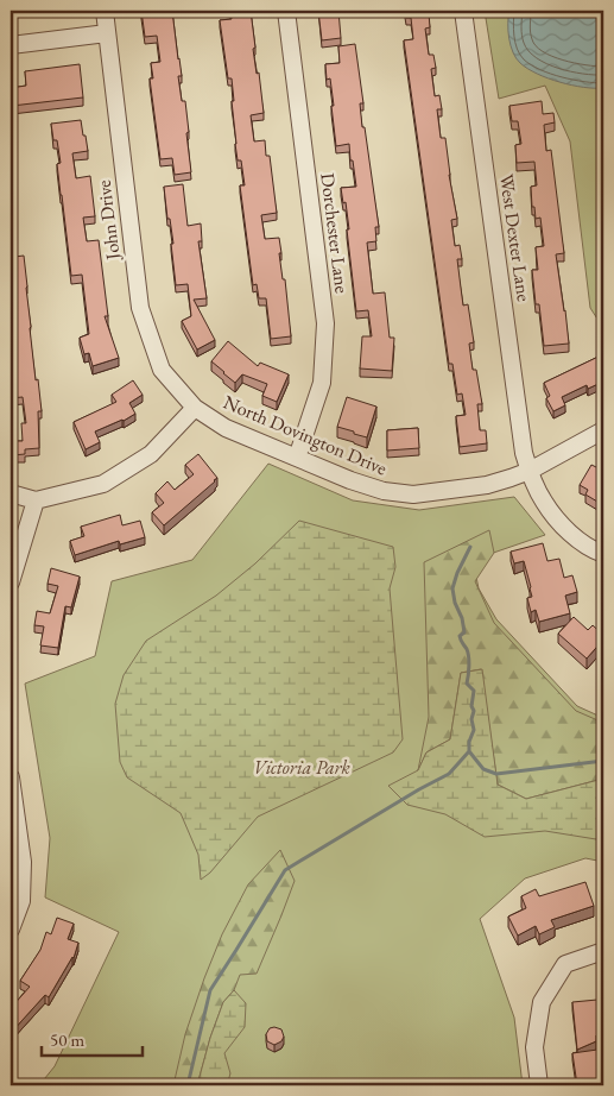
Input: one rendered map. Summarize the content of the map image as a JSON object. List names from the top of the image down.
{
  "streets": {
    "street": [
      "John Drive",
      "Dorchester Lane",
      "West Dexter Lane",
      "North Dovington Drive"
    ]
  },
  "crossings": [
    ["John Drive", "North Dovington Drive"],
    ["Dorchester Lane", "North Dovington Drive"],
    ["West Dexter Lane", "North Dovington Drive"]
  ],
  "parks": ["Victoria Park"],
  "scale_bar": "50 m"
}
